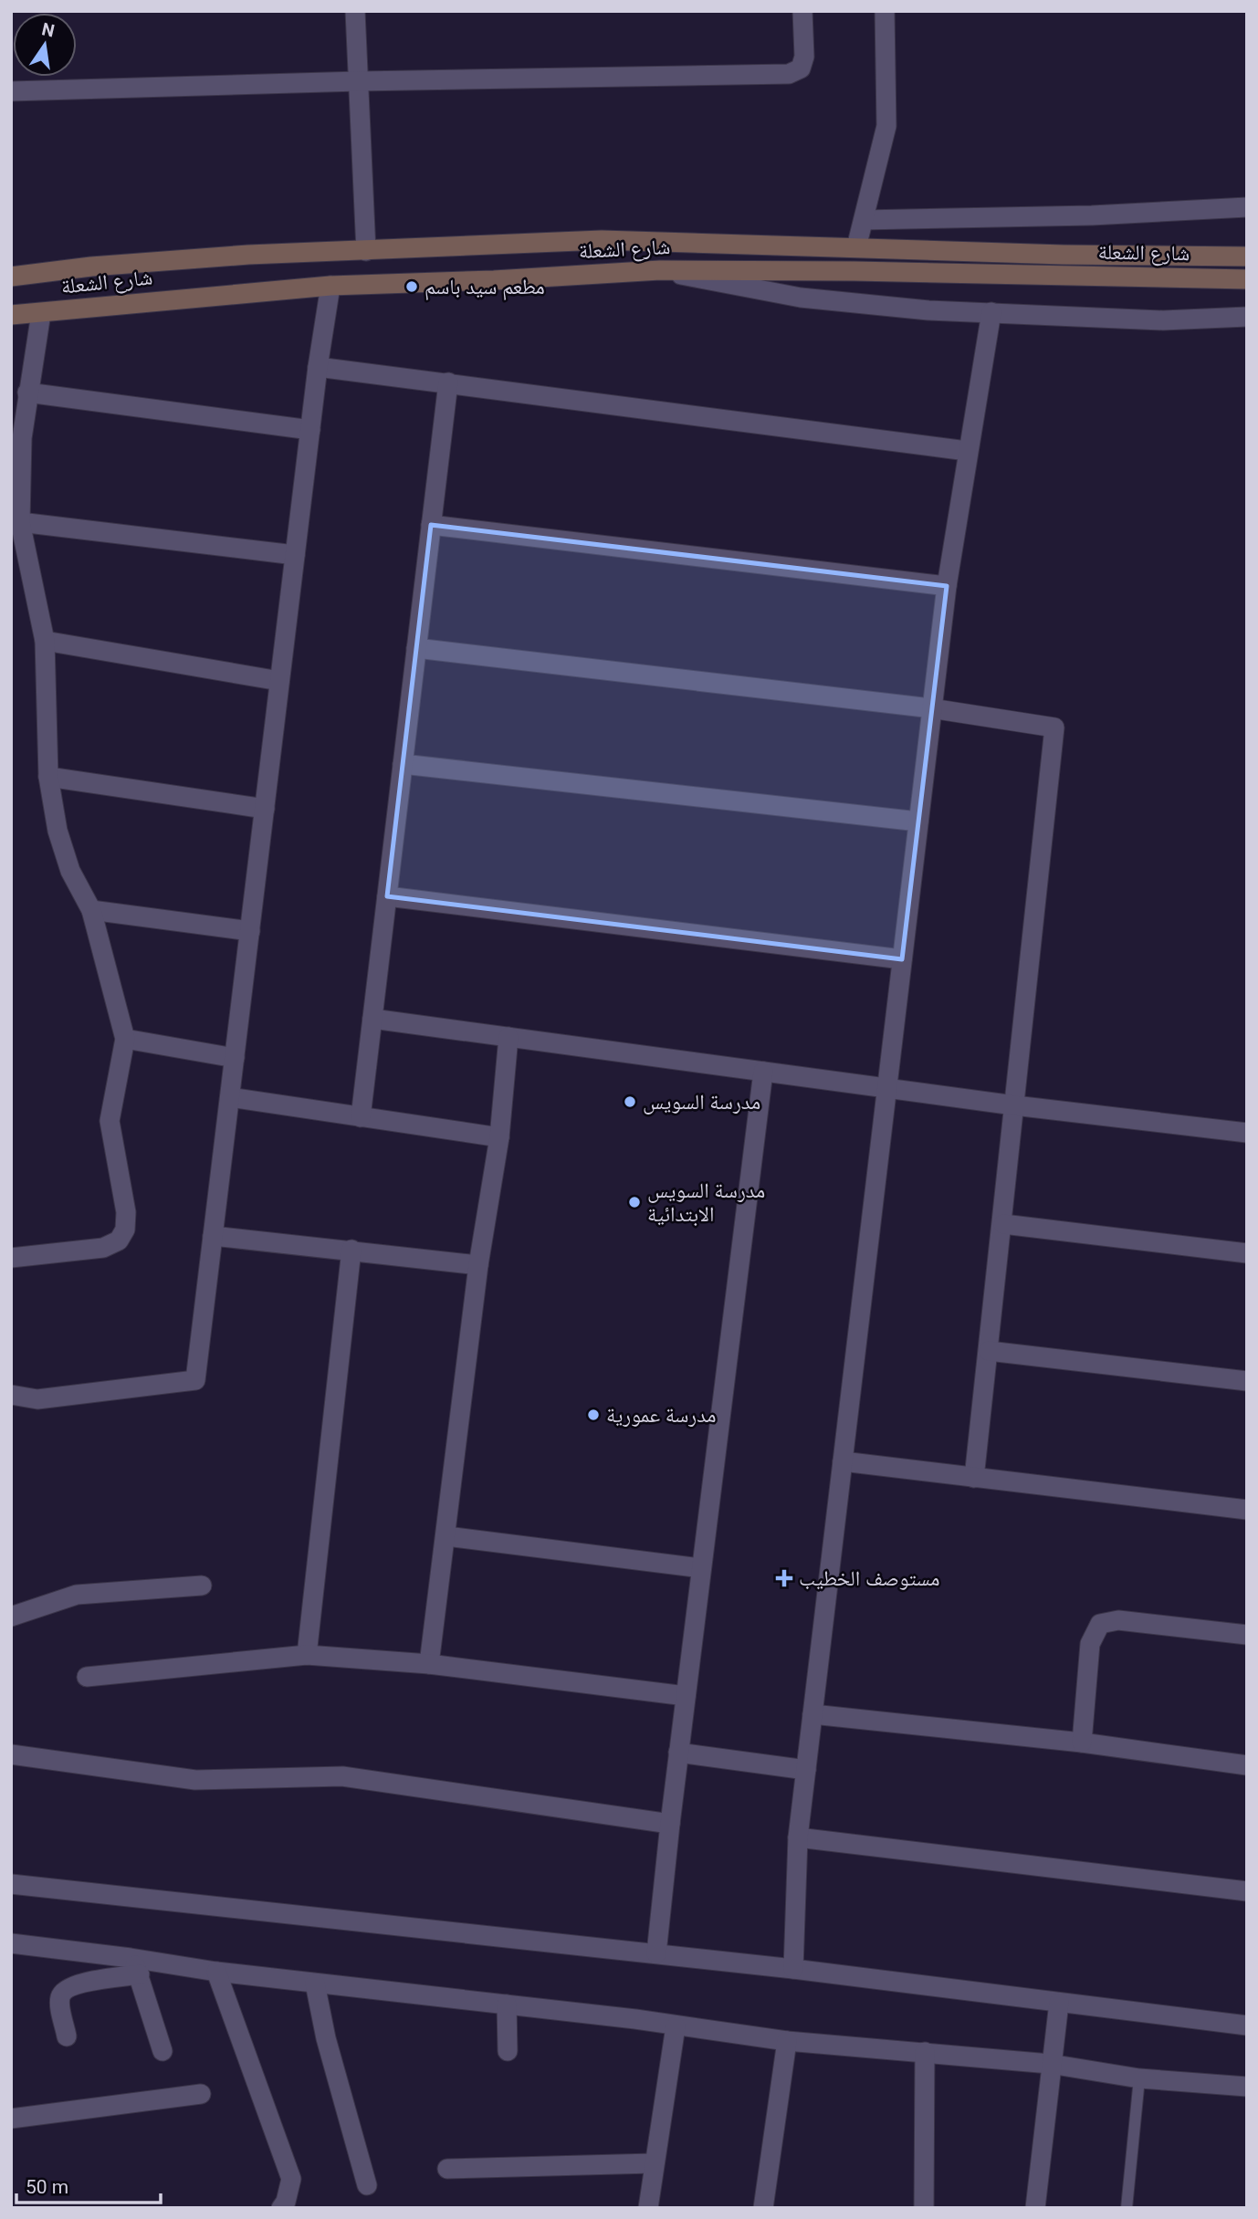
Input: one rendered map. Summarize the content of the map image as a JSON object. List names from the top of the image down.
{
  "streets": {
    "main road": ["شارع الشعلة"]
  },
  "places": {
    "other": [
      "مطعم سيد باسم",
      "مدرسة السويس",
      "مدرسة السويس الابتدائية",
      "مدرسة عمورية"
    ],
    "health": ["مستوصف الخطيب"]
  },
  "scale_bar": "50 m",
  "north": "top"
}
